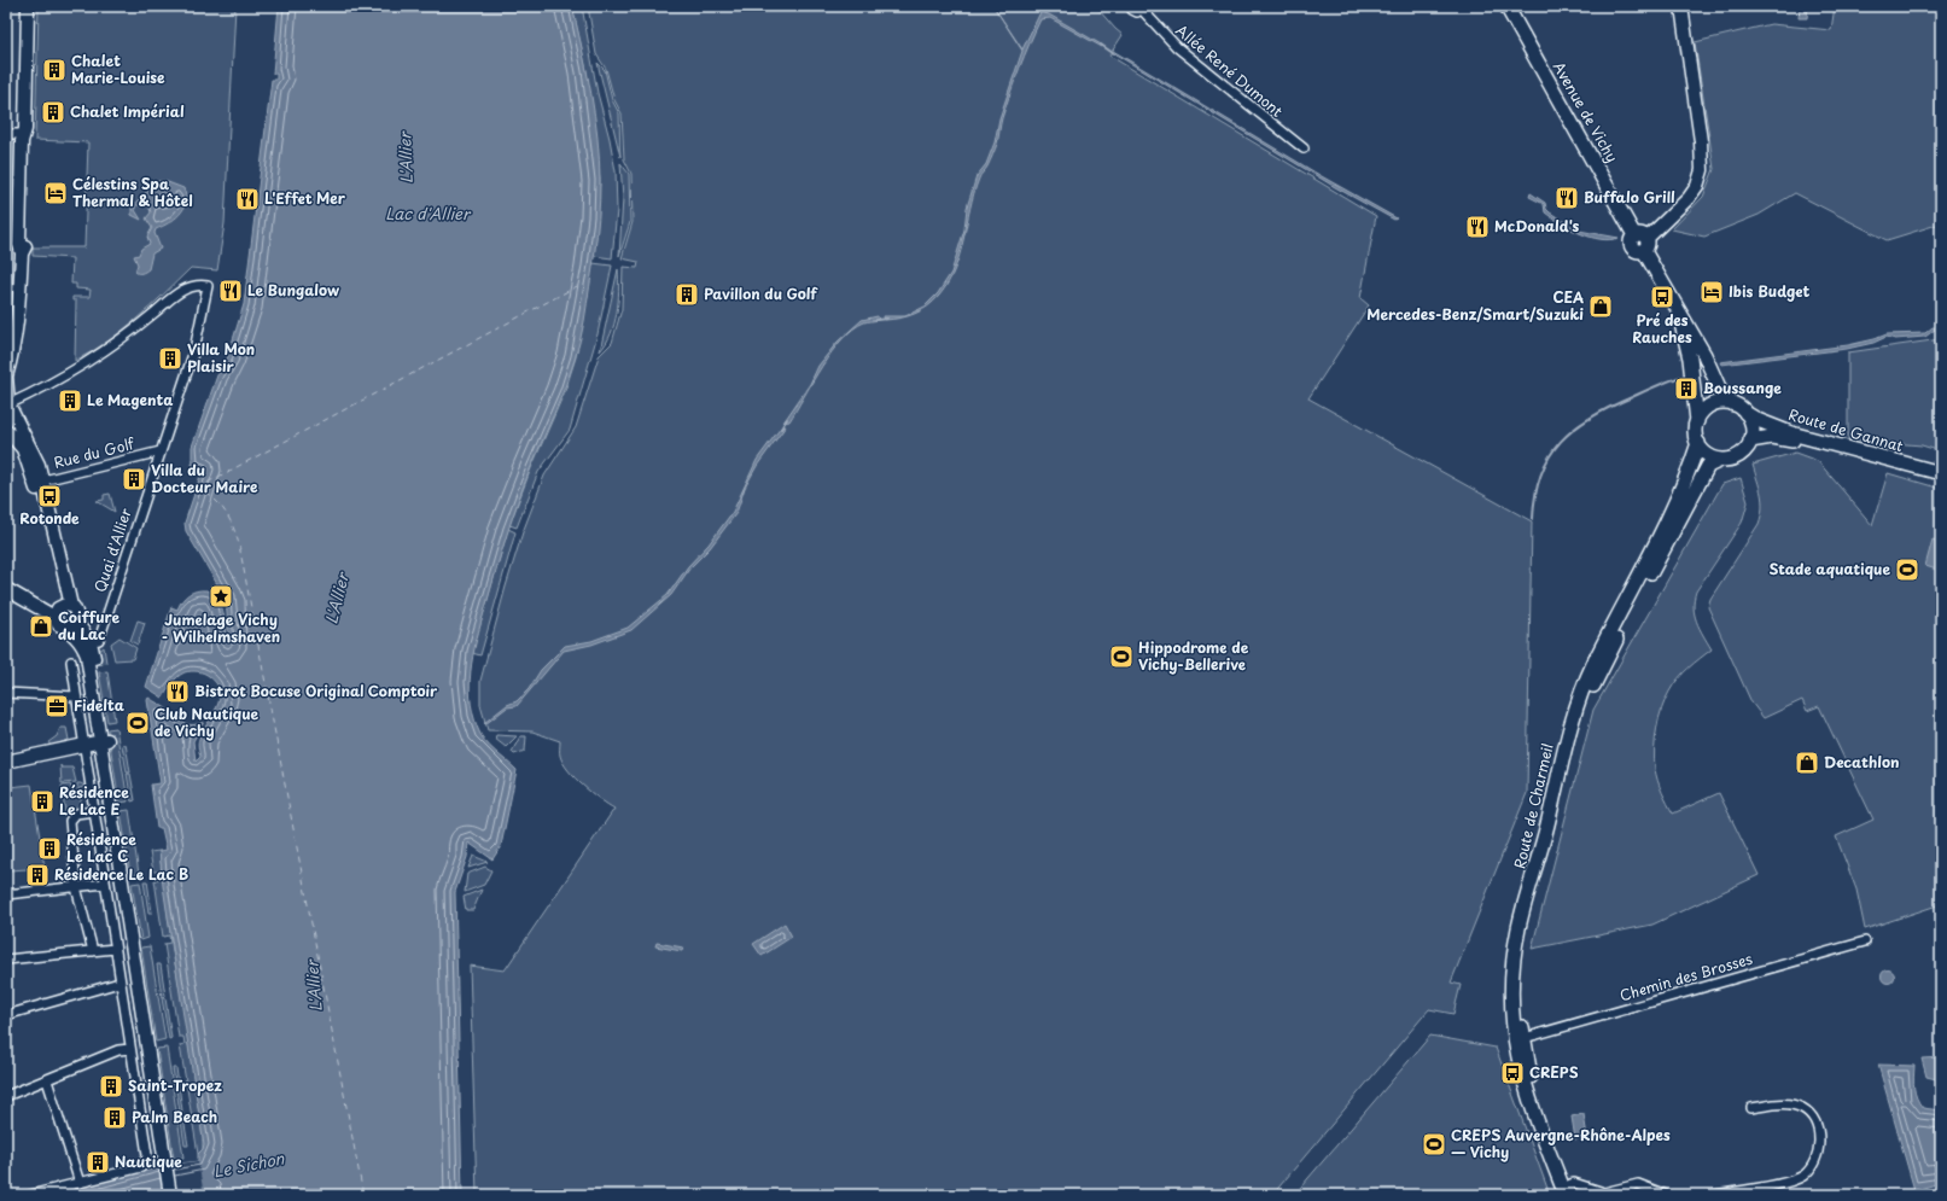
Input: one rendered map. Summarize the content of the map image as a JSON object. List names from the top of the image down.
{
  "streets": {
    "main road": ["Avenue de Vichy", "Route de Gannat", "Route de Charmeil"],
    "street": [
      "Allée René Dumont",
      "Rue du Golf",
      "Quai d'Allier",
      "Chemin des Brosses"
    ]
  },
  "crossings": [
    ["Avenue de Vichy", "Route de Gannat"],
    ["Avenue de Vichy", "Route de Charmeil"],
    ["Route de Gannat", "Route de Charmeil"],
    ["Rue du Golf", "Quai d'Allier"],
    ["Route de Charmeil", "Chemin des Brosses"]
  ],
  "water": ["L'Allier", "Lac d'Allier", "Le Sichon"],
  "places": {
    "building": [
      "Chalet Marie-Louise",
      "Chalet Impérial",
      "Pavillon du Golf",
      "Villa Mon Plaisir",
      "Boussange",
      "Le Magenta",
      "Villa du Docteur Maire",
      "Résidence Le Lac E",
      "Résidence Le Lac C",
      "Résidence Le Lac B",
      "Saint-Tropez",
      "Palm Beach",
      "Nautique"
    ],
    "hotel": ["Célestins Spa Thermal & Hôtel", "Ibis Budget"],
    "restaurant": [
      "Buffalo Grill",
      "L'Effet Mer",
      "McDonald's",
      "Le Bungalow",
      "Bistrot Bocuse Original Comptoir"
    ],
    "bus stop": ["Pré des Rauches", "Rotonde", "CREPS"],
    "shop": ["CEA Mercedes-Benz/Smart/Suzuki", "Coiffure du Lac", "Decathlon"],
    "sports": [
      "Stade aquatique",
      "Hippodrome de Vichy-Bellerive",
      "Club Nautique de Vichy",
      "CREPS Auvergne-Rhône-Alpes — Vichy"
    ],
    "place": ["Jumelage Vichy - Wilhelmshaven"],
    "office": ["Fidelta"]
  }
}
